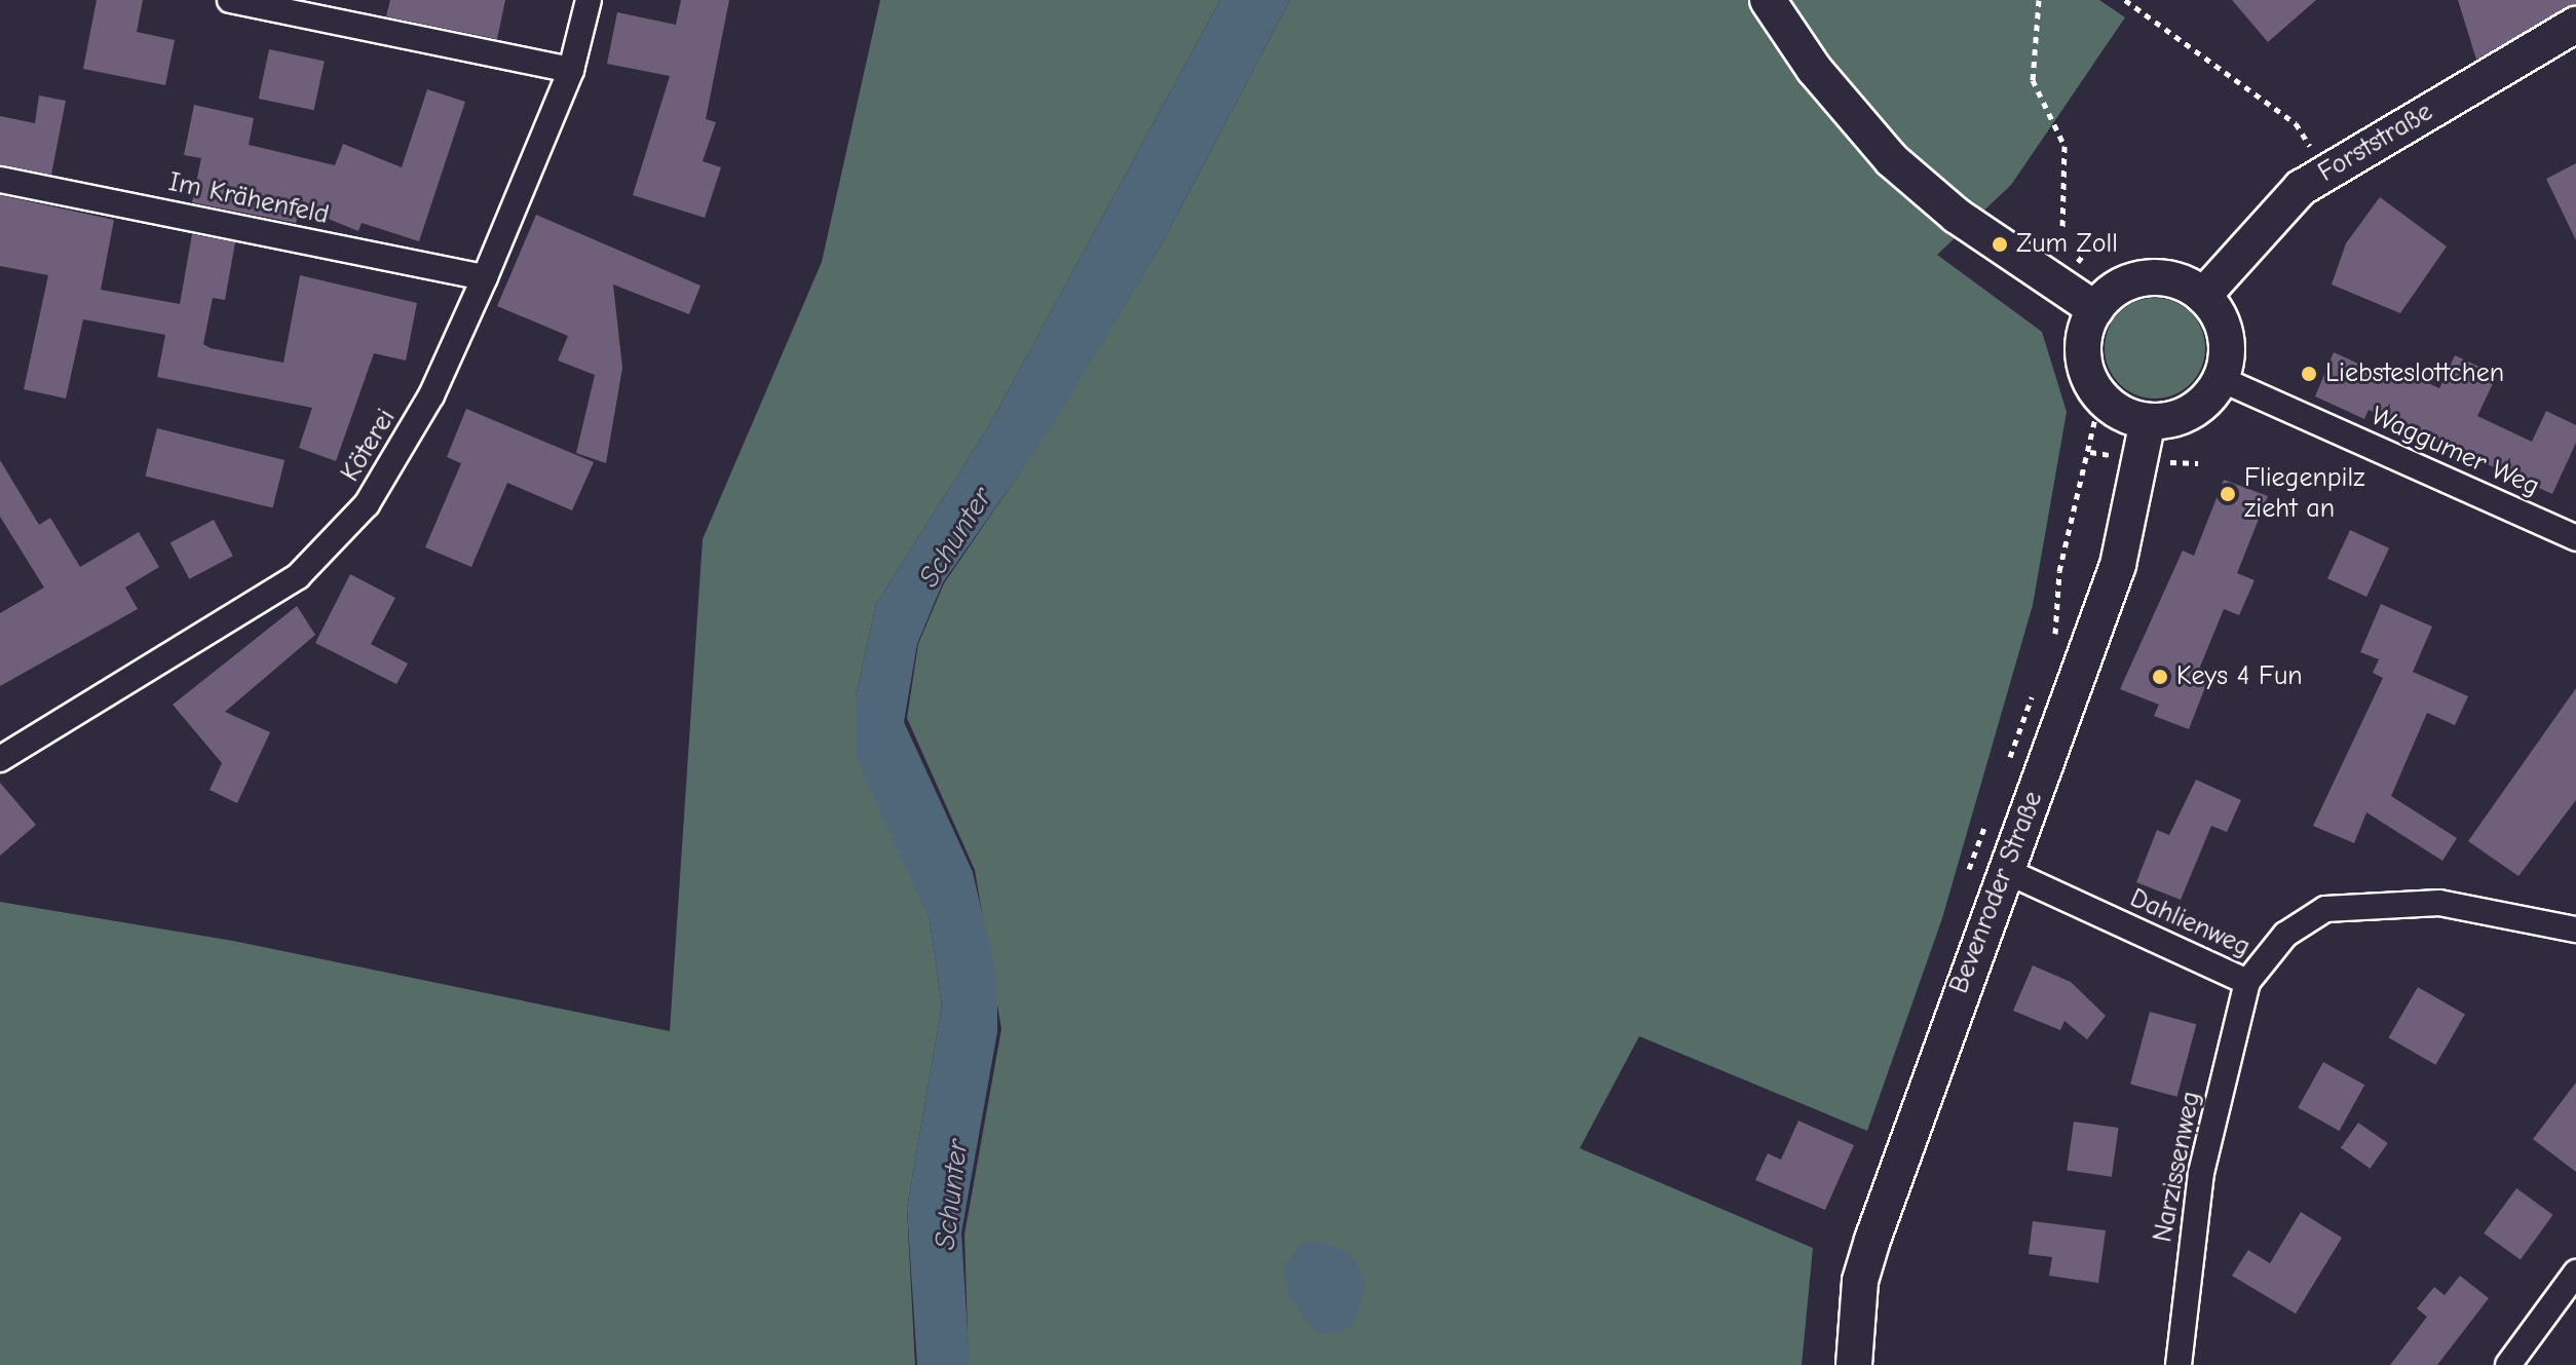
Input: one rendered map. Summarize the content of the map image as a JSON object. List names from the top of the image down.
{
  "streets": {
    "main road": ["Forststraße", "Bevenroder Straße"],
    "street": [
      "Im Krähenfeld",
      "Köterei",
      "Waggumer Weg",
      "Dahlienweg",
      "Narzissenweg"
    ]
  },
  "crossings": [
    ["Forststraße", "Waggumer Weg"],
    ["Forststraße", "Bevenroder Straße"],
    ["Im Krähenfeld", "Köterei"],
    ["Waggumer Weg", "Bevenroder Straße"],
    ["Bevenroder Straße", "Dahlienweg"],
    ["Dahlienweg", "Narzissenweg"]
  ],
  "water": ["Schunter"],
  "places": [
    "Zum Zoll",
    "Liebsteslottchen",
    "Fliegenpilz zieht an",
    "Keys 4 Fun"
  ]
}
